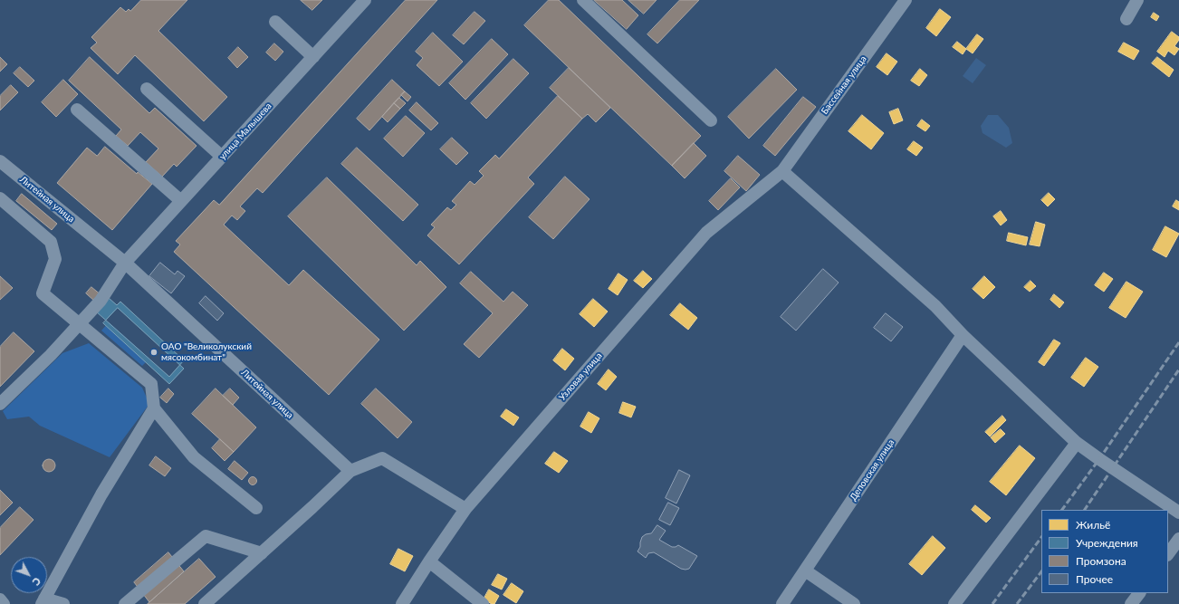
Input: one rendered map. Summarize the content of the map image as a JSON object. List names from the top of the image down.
{
  "streets": {
    "street": [
      "Бассейная улица",
      "улица Малышева",
      "Литейная улица",
      "Узловая улица",
      "Деповская улица"
    ]
  },
  "crossings": [
    ["Бассейная улица", "Узловая улица"],
    ["улица Малышева", "Литейная улица"]
  ],
  "places": ["ОАО \"Великолукский мясокомбинат\""],
  "legend": [
    "Жильё",
    "Учреждения",
    "Промзона",
    "Прочее"
  ],
  "north": "bottom right"
}
